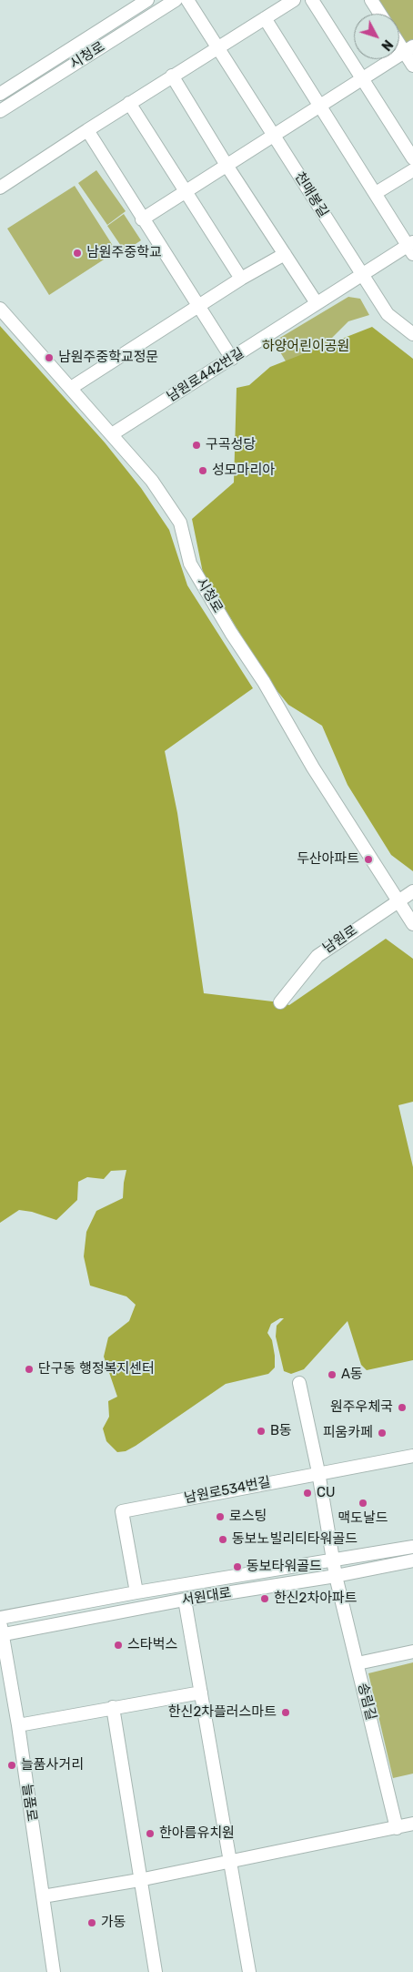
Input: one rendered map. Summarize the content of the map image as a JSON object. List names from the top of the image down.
{
  "streets": {
    "street": [
      "시청로",
      "천매봉길",
      "남원로442번길",
      "남원로",
      "남원로534번길",
      "서원대로",
      "송림길",
      "늘품로"
    ]
  },
  "crossings": [
    ["시청로", "남원로442번길"],
    ["시청로", "남원로"],
    ["천매봉길", "남원로442번길"],
    ["남원로534번길", "서원대로"],
    ["남원로534번길", "송림길"],
    ["서원대로", "송림길"],
    ["서원대로", "늘품로"]
  ],
  "parks": ["하양어린이공원"],
  "places": [
    "남원주중학교",
    "남원주중학교정문",
    "구곡성당",
    "성모마리아",
    "두산아파트",
    "단구동 행정복지센터",
    "A동",
    "원주우체국",
    "B동",
    "피움카페",
    "CU",
    "맥도날드",
    "로스팅",
    "동보노빌리티타워골드",
    "동보타워골드",
    "한신2차아파트",
    "스타벅스",
    "한신2차플러스마트",
    "늘품사거리",
    "한아름유치원",
    "가동"
  ],
  "north": "bottom right"
}
